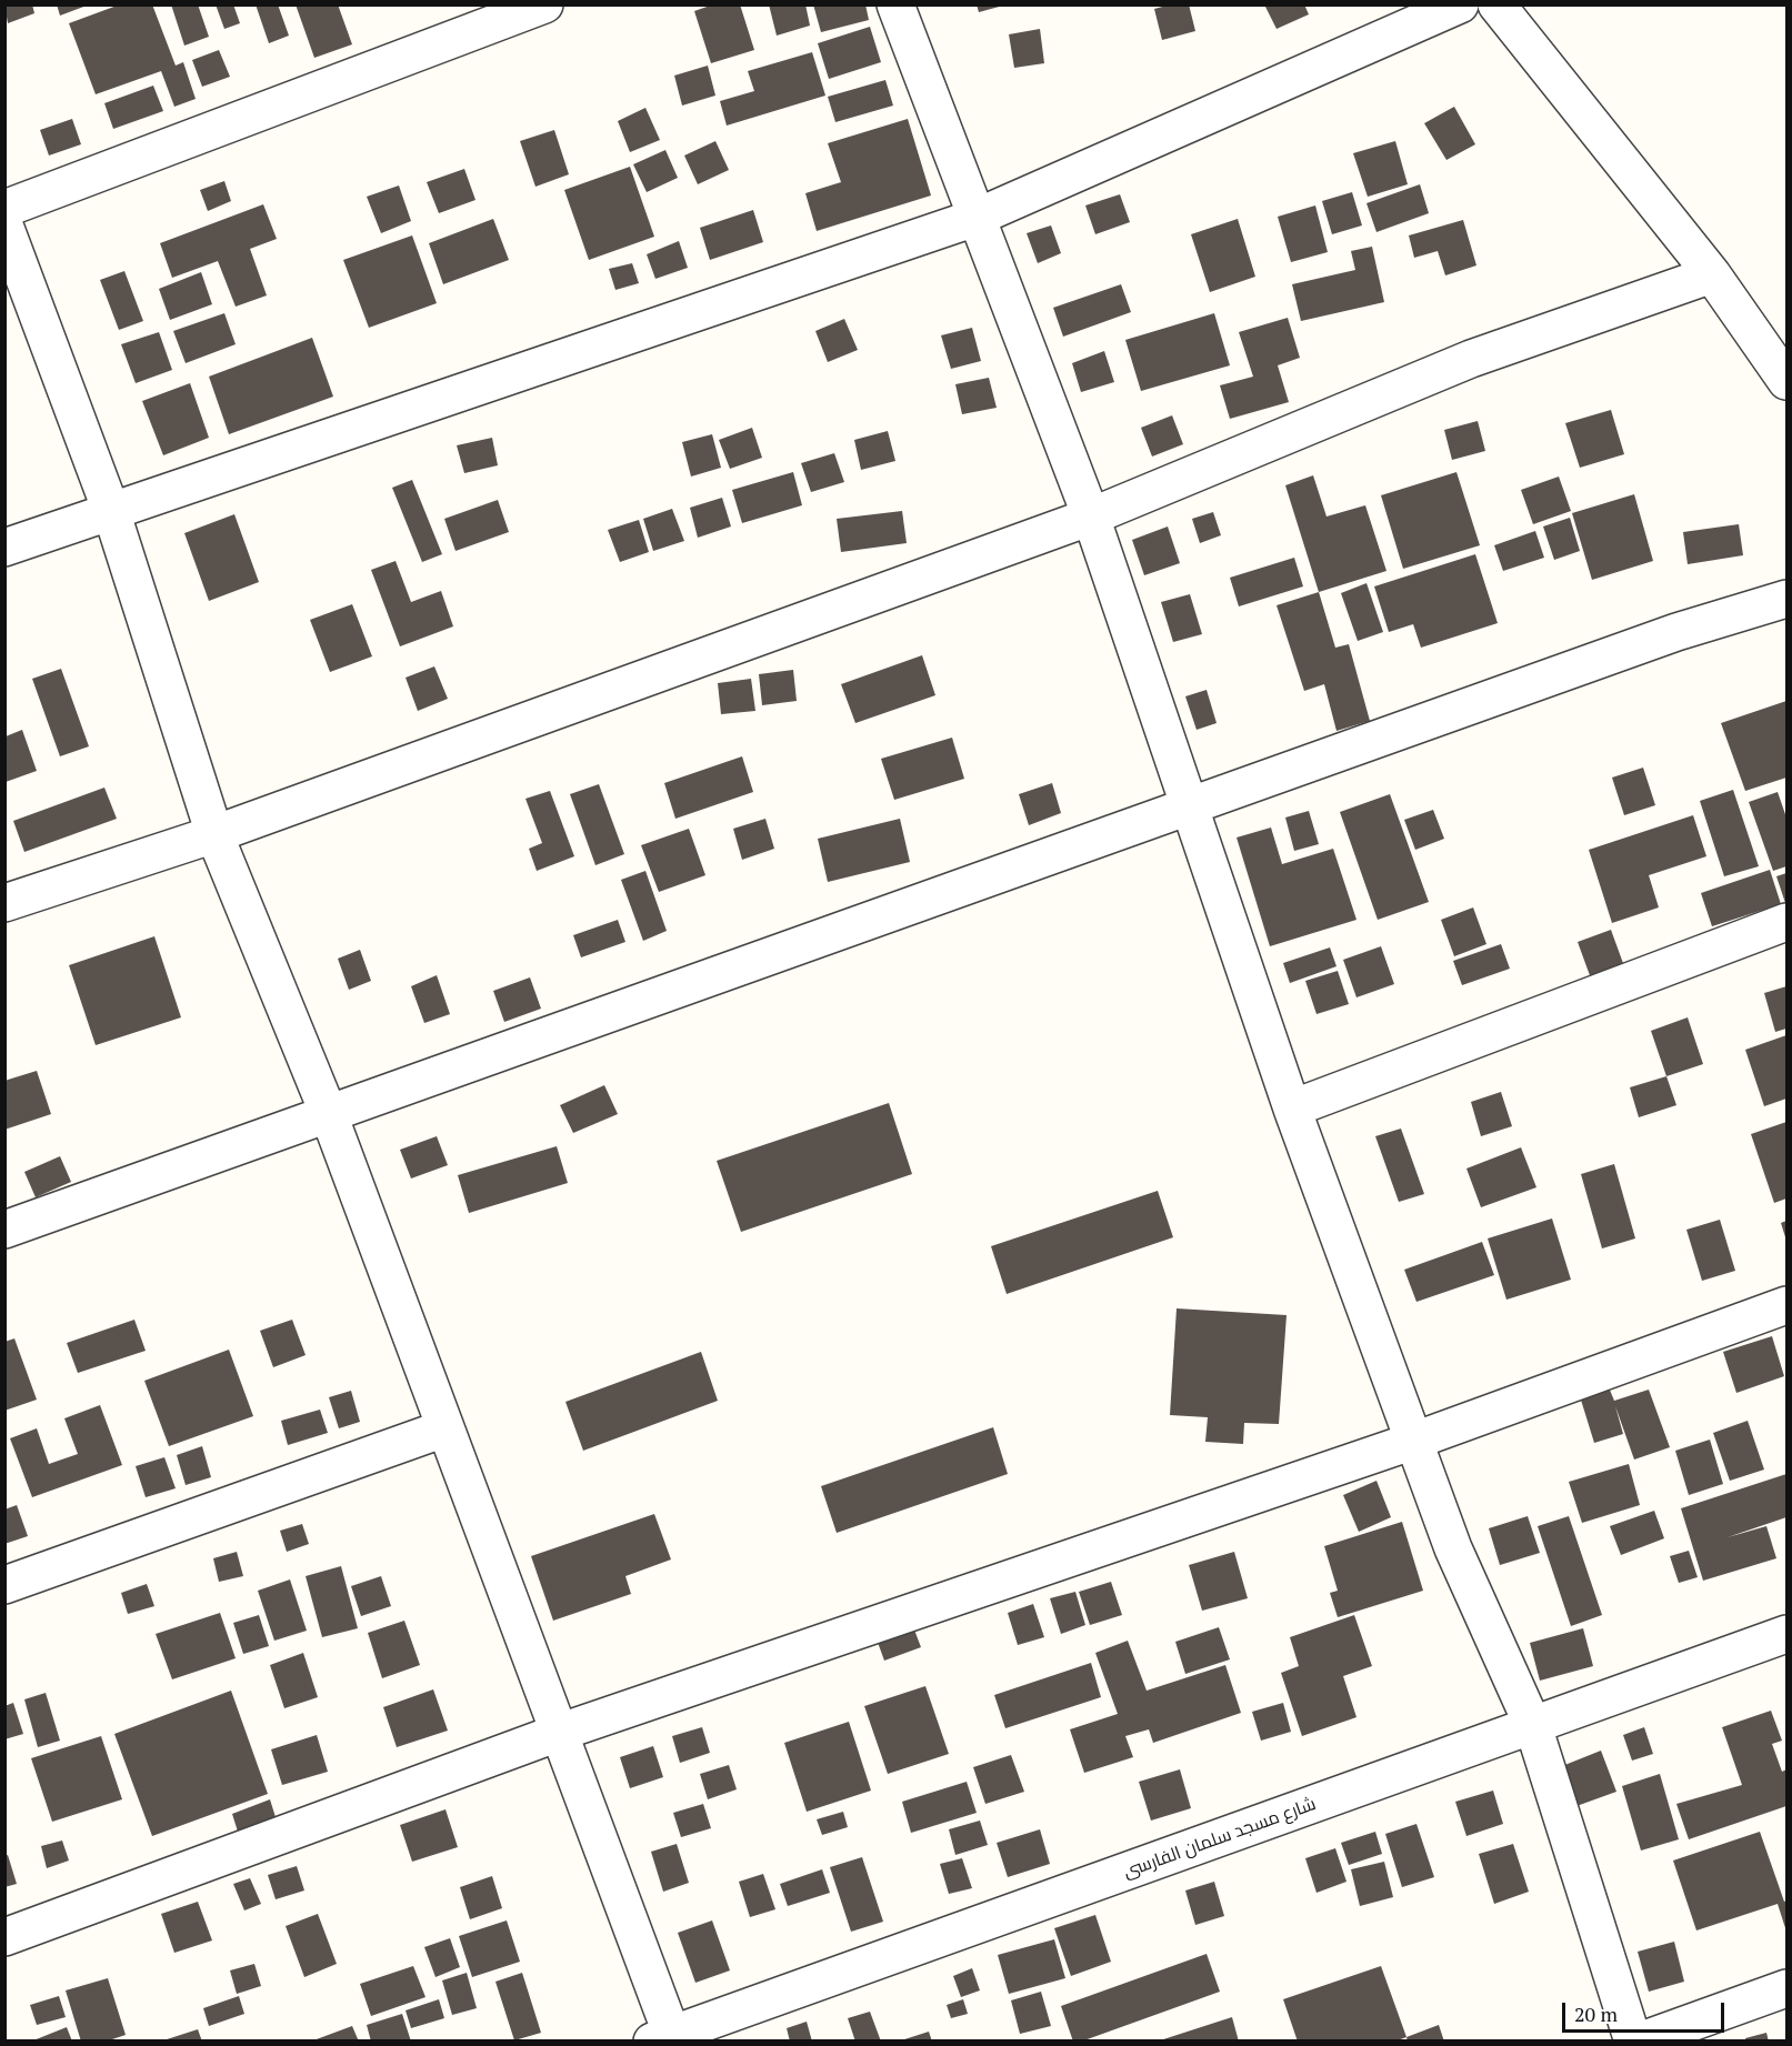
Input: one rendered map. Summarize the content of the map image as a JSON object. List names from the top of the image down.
{
  "streets": {
    "street": ["شارع مسجد سلمان الفارسى"]
  },
  "scale_bar": "20 m"
}
